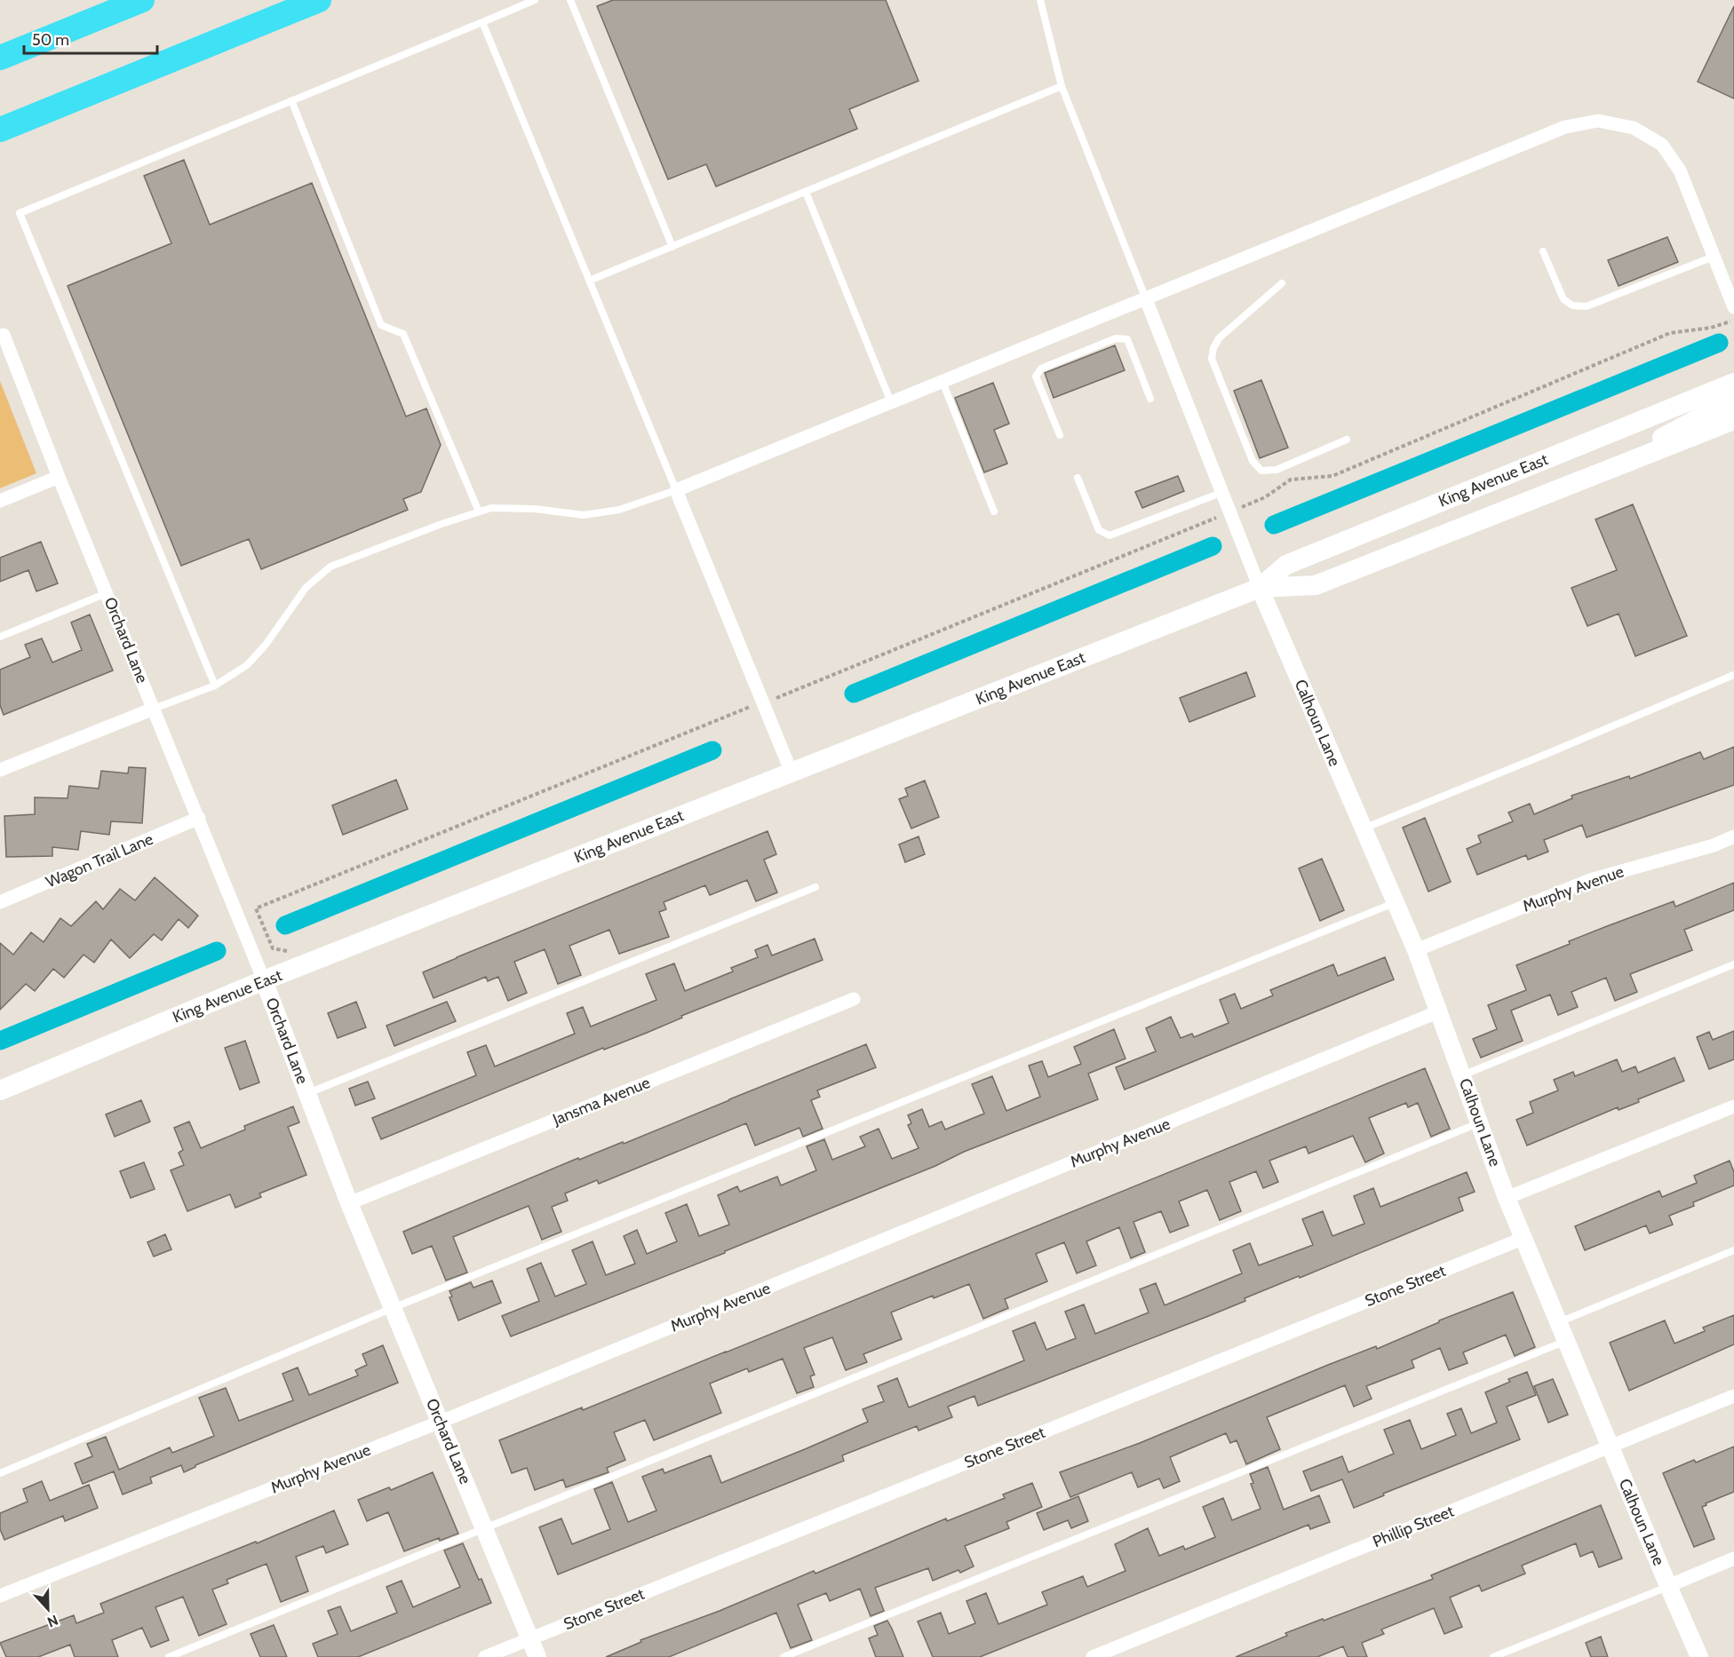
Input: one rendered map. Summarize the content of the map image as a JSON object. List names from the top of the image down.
{
  "streets": {
    "main road": ["King Avenue East"],
    "street": [
      "Orchard Lane",
      "Calhoun Lane",
      "Wagon Trail Lane",
      "Murphy Avenue",
      "Jansma Avenue",
      "Stone Street",
      "Phillip Street"
    ]
  },
  "crossings": [
    ["King Avenue East", "Orchard Lane"],
    ["King Avenue East", "Calhoun Lane"],
    ["Orchard Lane", "Wagon Trail Lane"],
    ["Orchard Lane", "Murphy Avenue"],
    ["Orchard Lane", "Jansma Avenue"],
    ["Orchard Lane", "Stone Street"],
    ["Calhoun Lane", "Murphy Avenue"],
    ["Calhoun Lane", "Stone Street"],
    ["Calhoun Lane", "Phillip Street"]
  ],
  "scale_bar": "50 m",
  "north": "bottom"
}
